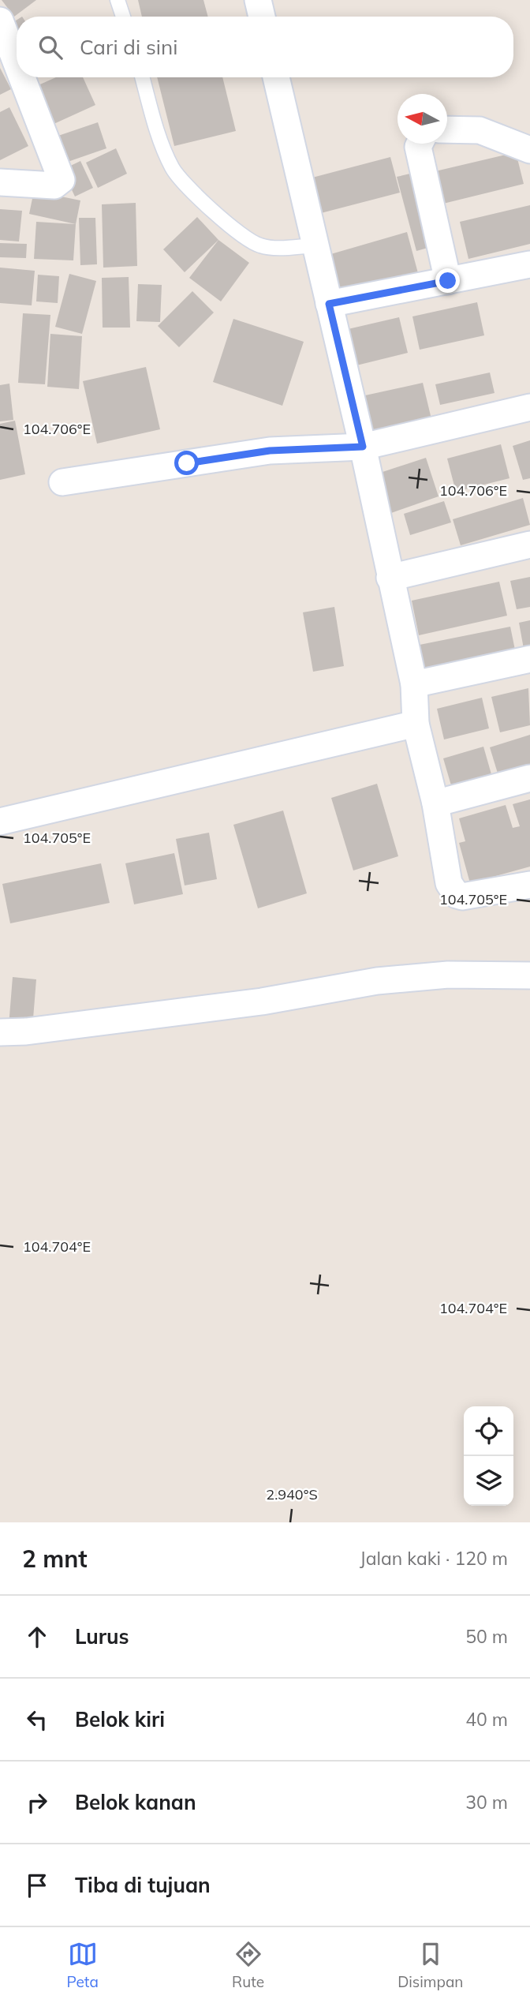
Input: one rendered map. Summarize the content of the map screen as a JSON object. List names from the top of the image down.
{
  "north": "left",
  "page": {
    "search": "Cari di sini",
    "heading": ["2 mnt", "Jalan kaki · 120 m"],
    "list": [
      ["Lurus", "50 m"],
      ["Belok kiri", "40 m"],
      ["Belok kanan", "30 m"],
      "Tiba di tujuan"
    ],
    "nav": ["Peta", "Rute", "Disimpan"]
  },
  "coordinates": [
    "104.706°E",
    "104.705°E",
    "104.704°E",
    "2.940°S"
  ]
}
